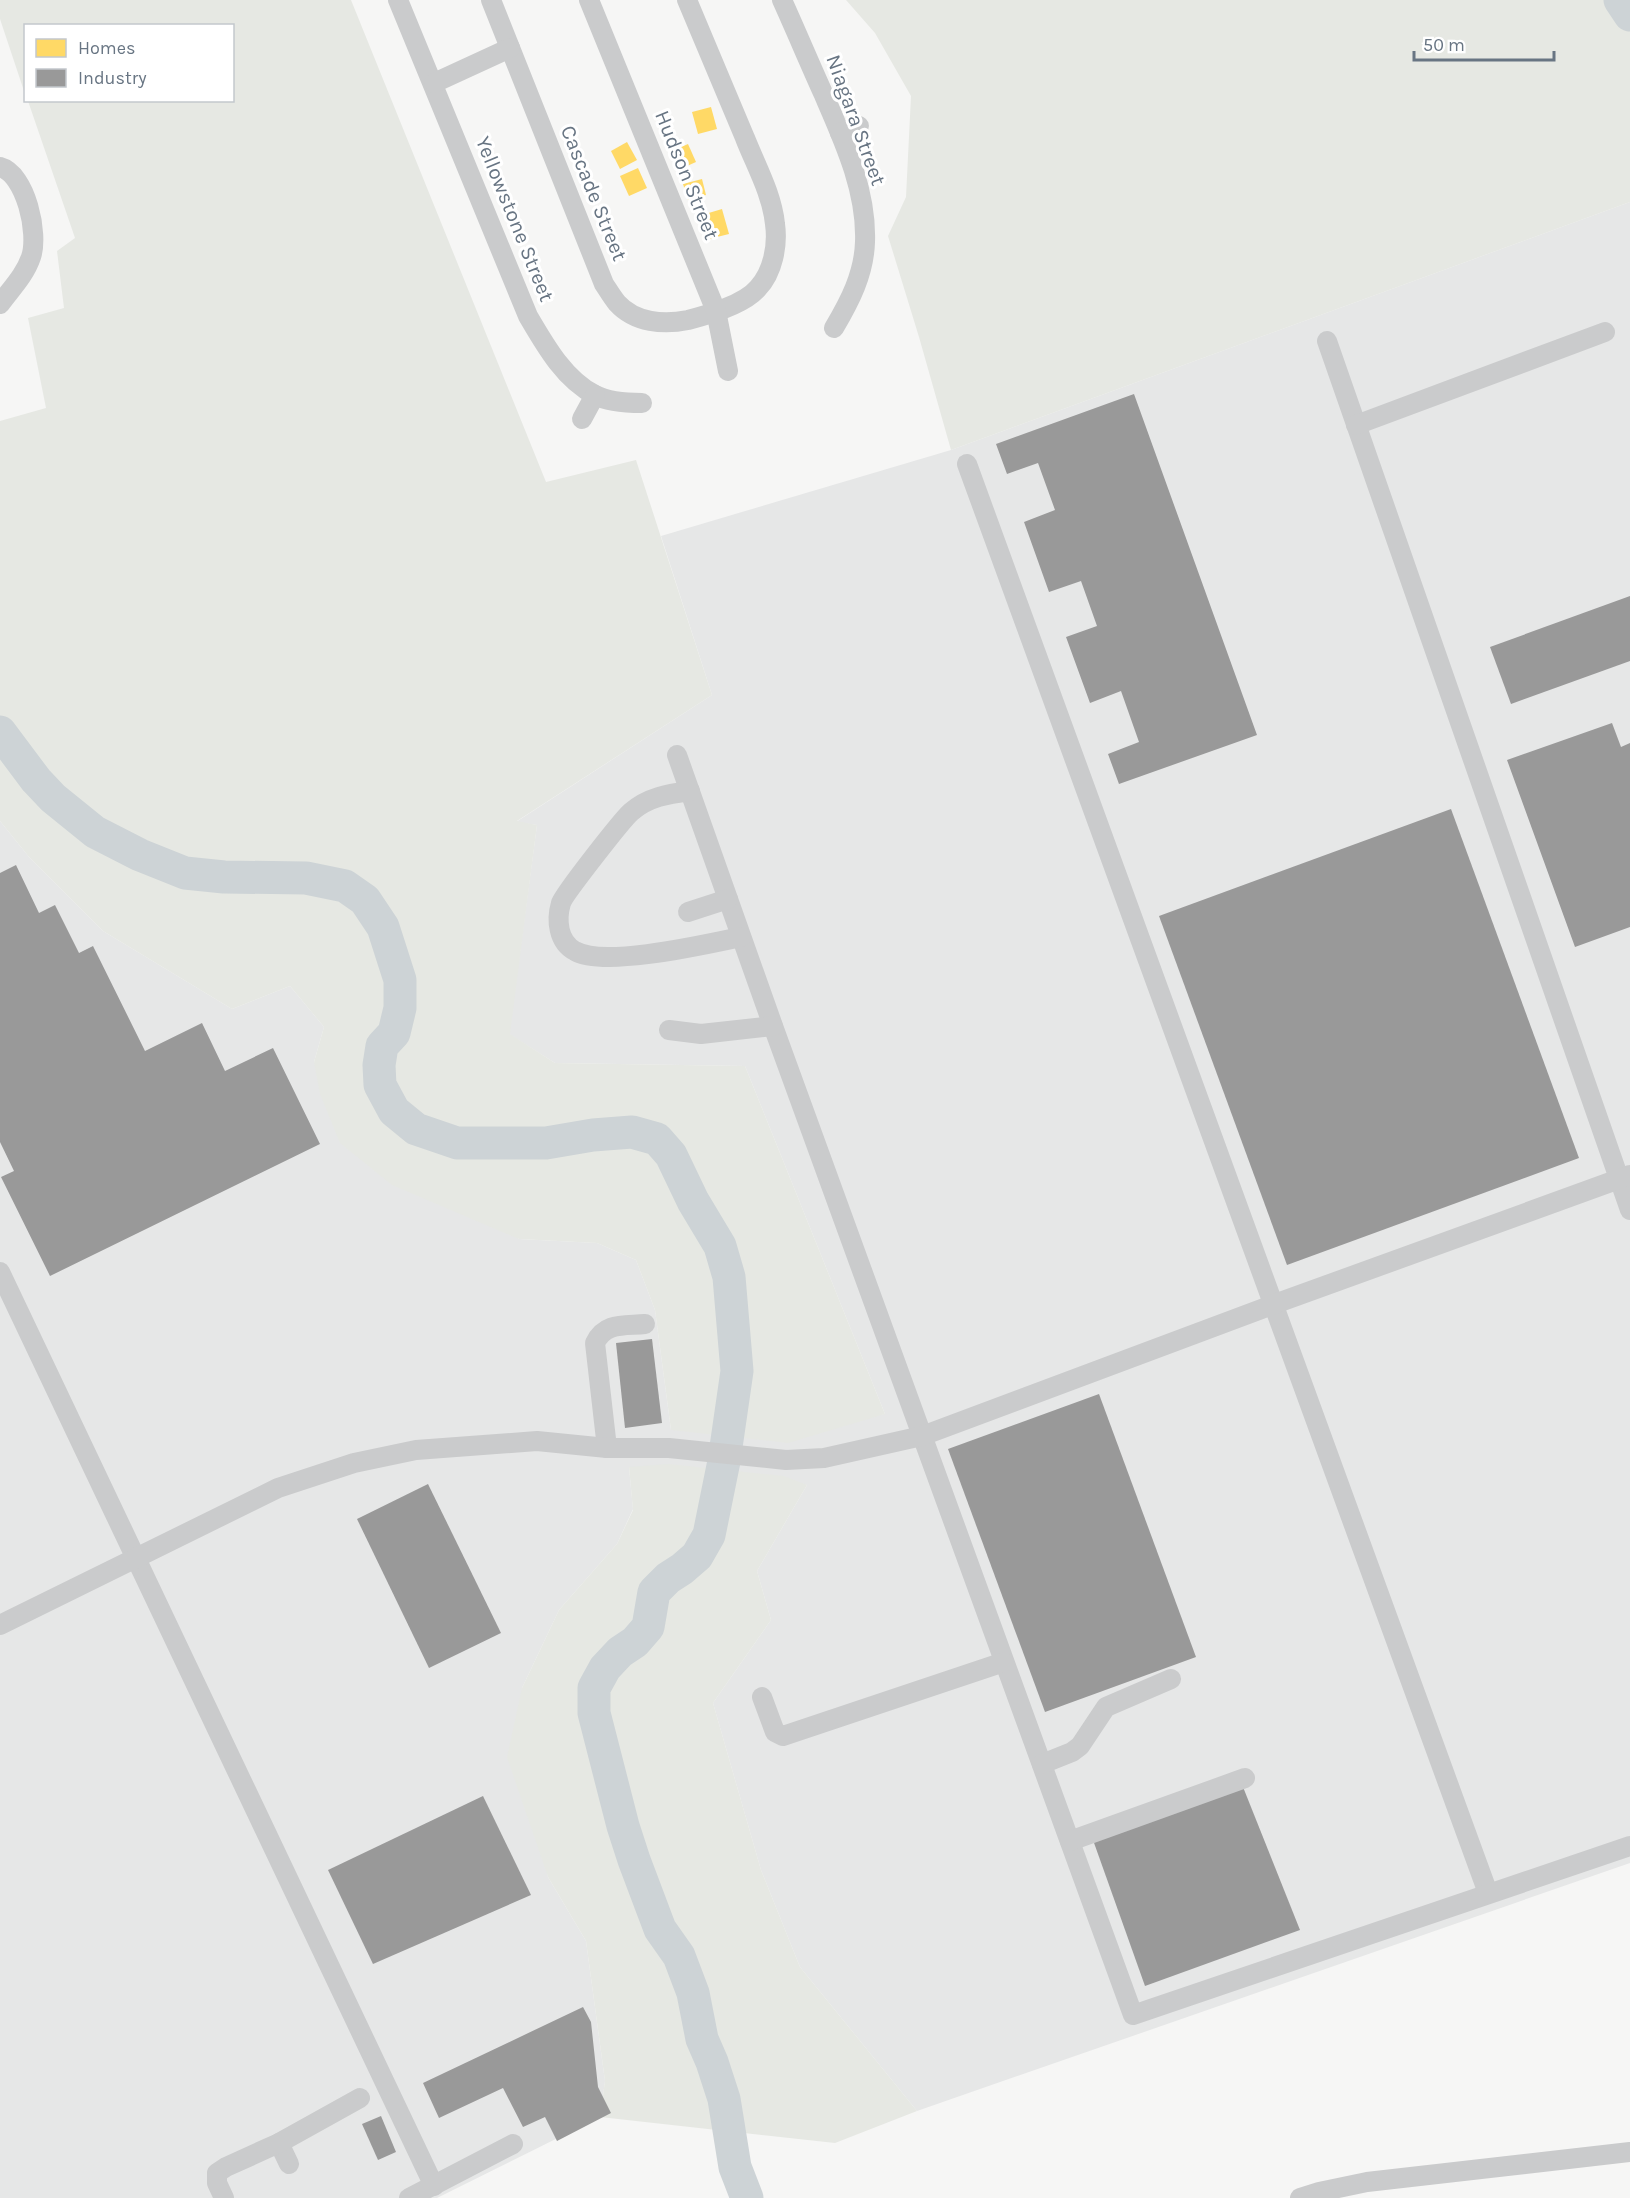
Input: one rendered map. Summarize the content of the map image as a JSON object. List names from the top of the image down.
{
  "streets": {
    "street": [
      "Niagara Street",
      "Hudson Street",
      "Cascade Street",
      "Yellowstone Street"
    ]
  },
  "crossings": [
    ["Hudson Street", "Cascade Street"]
  ],
  "legend": ["Homes", "Industry"],
  "scale_bar": "50 m"
}
